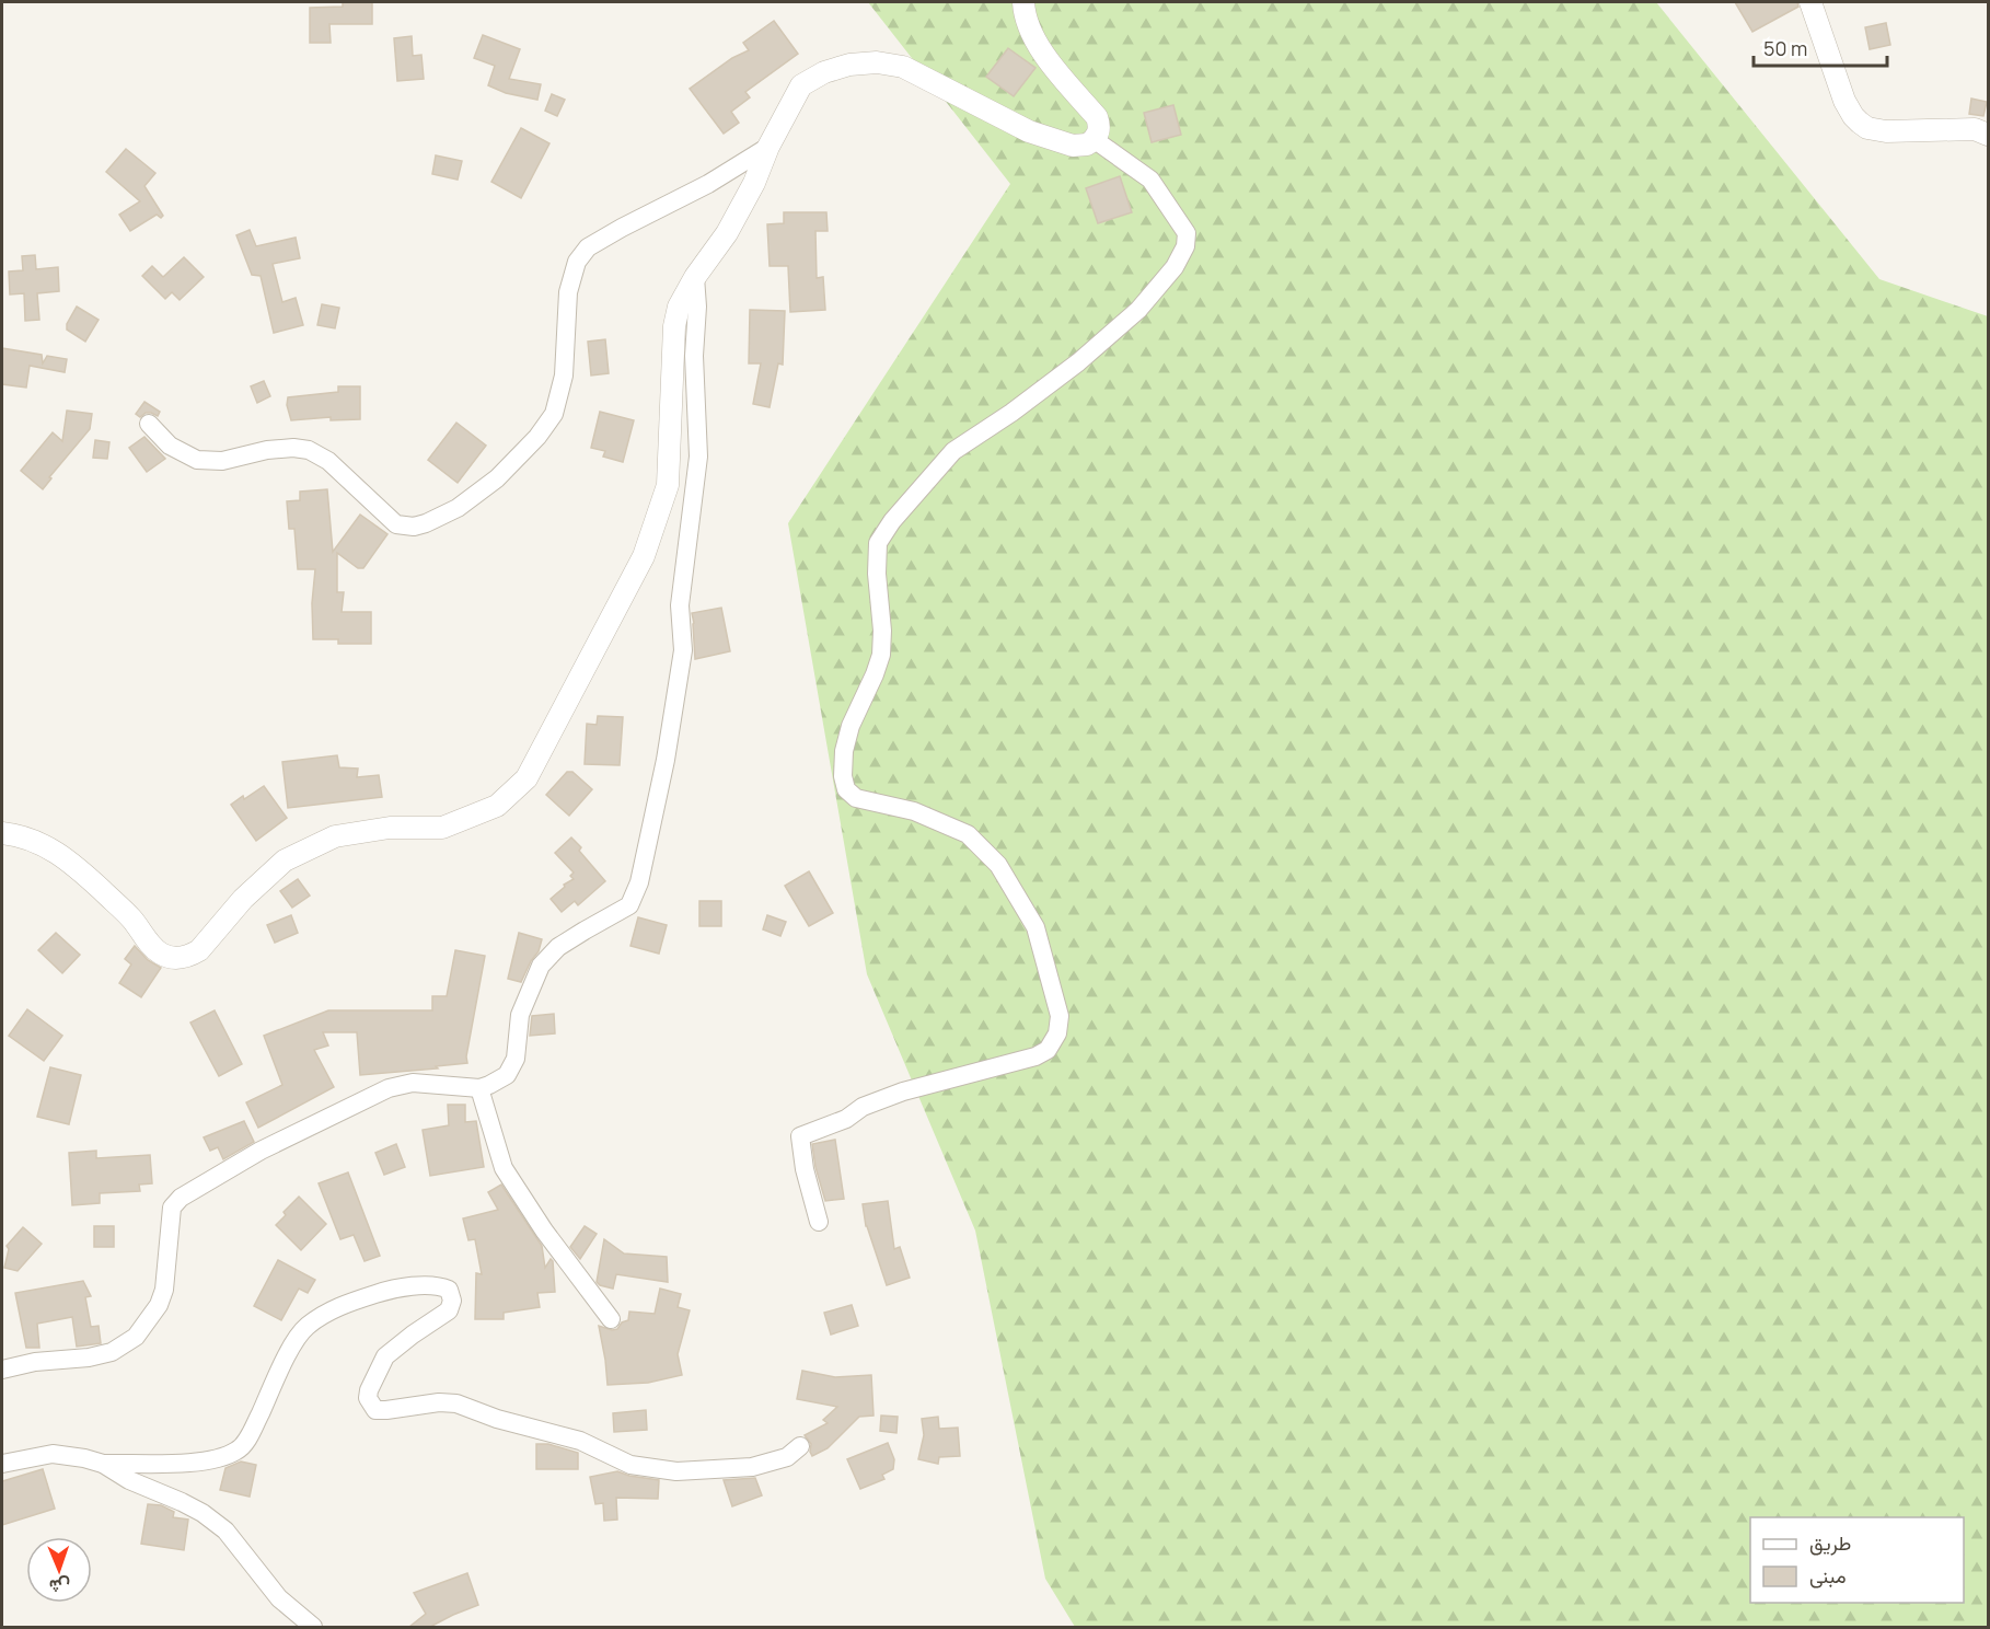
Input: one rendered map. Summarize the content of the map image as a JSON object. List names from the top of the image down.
{
  "legend": ["طريق", "مبنى"],
  "scale_bar": "50 m",
  "north": "bottom"
}
